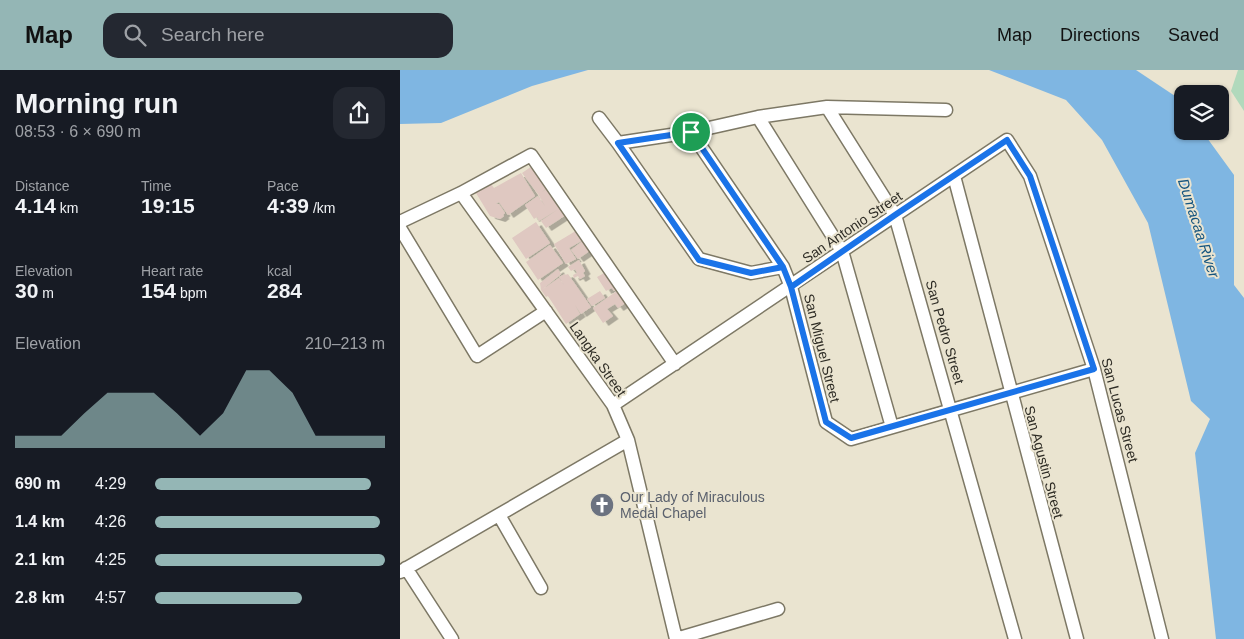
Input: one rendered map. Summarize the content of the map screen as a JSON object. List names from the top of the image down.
{
  "streets": {
    "street": [
      "San Antonio Street",
      "San Pedro Street",
      "San Miguel Street",
      "Langka Street",
      "San Lucas Street",
      "San Agustin Street"
    ]
  },
  "crossings": [
    ["San Antonio Street", "San Pedro Street"],
    ["San Antonio Street", "San Miguel Street"],
    ["San Antonio Street", "Langka Street"],
    ["San Antonio Street", "San Lucas Street"],
    ["San Antonio Street", "San Agustin Street"]
  ],
  "water": ["Dumacaa River"],
  "places": {
    "church": ["Our Lady of Miraculous Medal Chapel"]
  },
  "page": {
    "header": "Map",
    "search": "Search here",
    "nav": ["Map", "Directions", "Saved"],
    "heading": ["Morning run", "08:53 · 6 × 690 m"],
    "stats": [
      ["Distance", "4.14 km"],
      ["Time", "19:15"],
      ["Pace", "4:39 /km"],
      ["Elevation", "30 m"],
      ["Heart rate", "154 bpm"],
      ["kcal", "284"]
    ],
    "chart": ["Elevation", "210–213 m"],
    "list": [
      {
        "name": "690 m",
        "note": "4:29"
      },
      {
        "name": "1.4 km",
        "note": "4:26"
      },
      {
        "name": "2.1 km",
        "note": "4:25"
      },
      {
        "name": "2.8 km",
        "note": "4:57"
      }
    ]
  }
}
